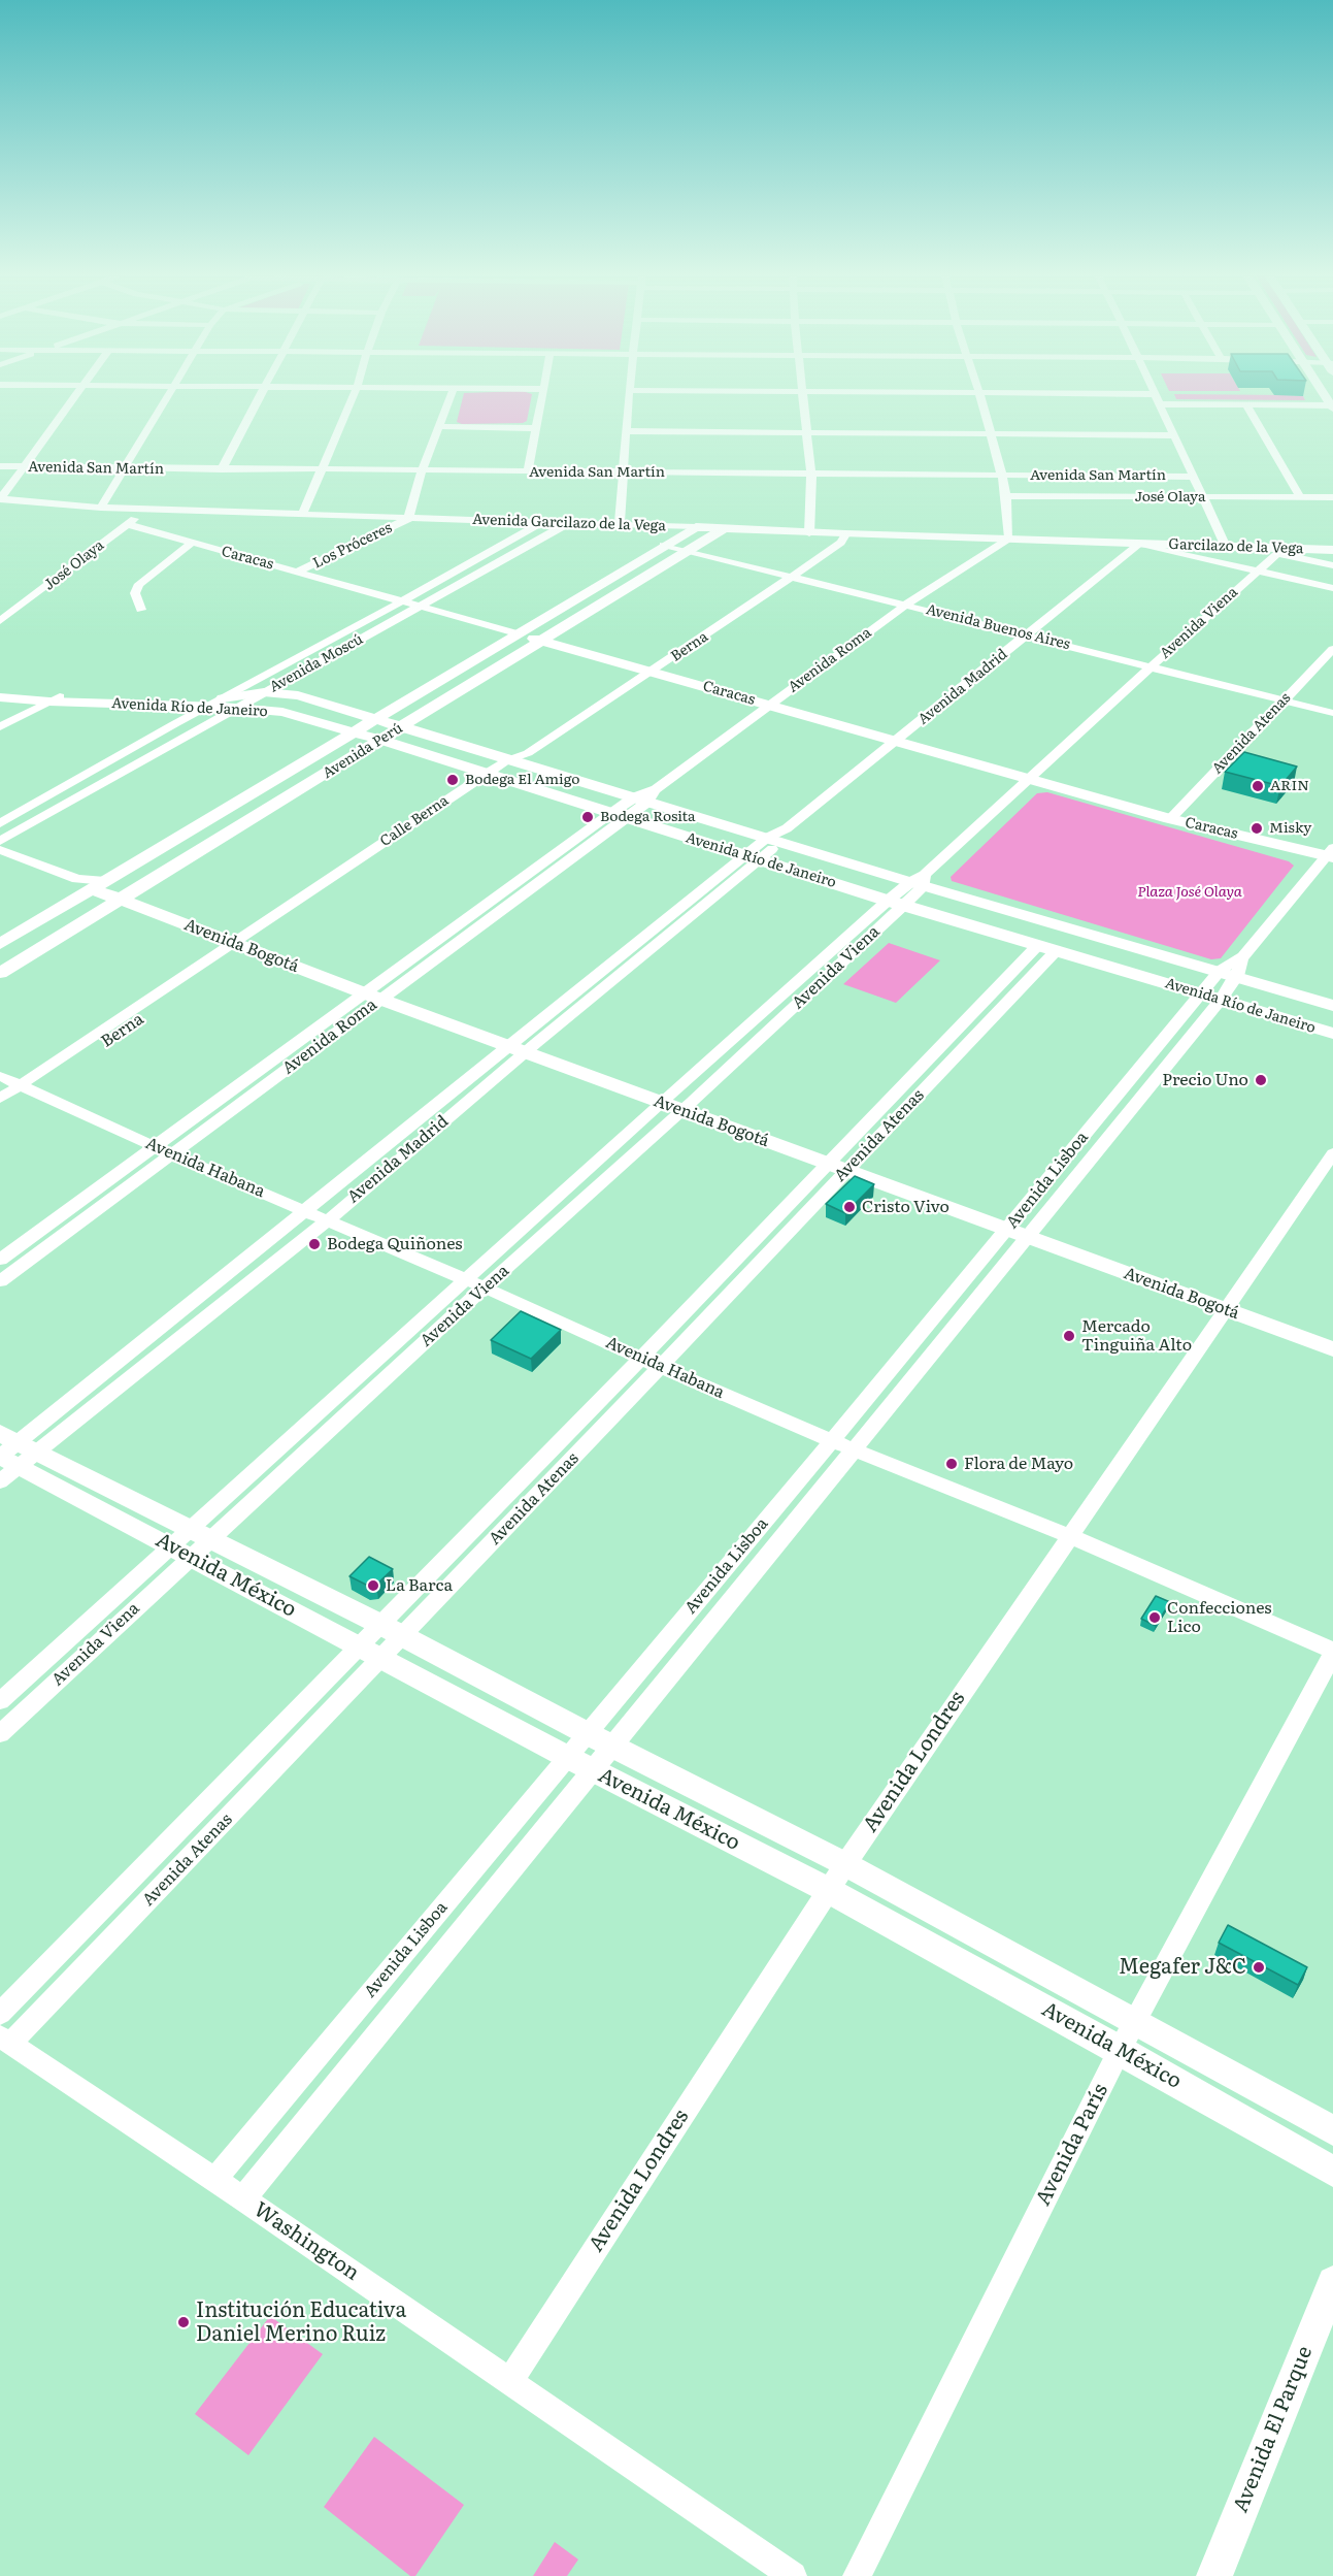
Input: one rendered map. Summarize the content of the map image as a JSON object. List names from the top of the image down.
{
  "streets": {
    "street": [
      "Avenida San Martín",
      "José Olaya",
      "Avenida Garcilazo de la Vega",
      "Los Próceres",
      "Garcilazo de la Vega",
      "Caracas",
      "Avenida Viena",
      "Avenida Buenos Aires",
      "Berna",
      "Avenida Roma",
      "Avenida Moscú",
      "Avenida Madrid",
      "Avenida Río de Janeiro",
      "Avenida Atenas",
      "Avenida Perú",
      "Calle Berna",
      "Avenida Bogotá",
      "Avenida Habana",
      "Avenida Lisboa",
      "Avenida México",
      "Avenida Londres",
      "Avenida París",
      "Washington",
      "Avenida El Parque"
    ]
  },
  "crossings": [
    ["José Olaya", "Avenida Garcilazo de la Vega"],
    ["José Olaya", "Caracas"],
    ["Avenida Garcilazo de la Vega", "Los Próceres"],
    ["Avenida Garcilazo de la Vega", "Garcilazo de la Vega"],
    ["Avenida Garcilazo de la Vega", "Berna"],
    ["Avenida Garcilazo de la Vega", "Avenida Roma"],
    ["Avenida Garcilazo de la Vega", "Avenida Moscú"],
    ["Avenida Garcilazo de la Vega", "Avenida Madrid"],
    ["Avenida Garcilazo de la Vega", "Avenida Perú"],
    ["Los Próceres", "Caracas"],
    ["Garcilazo de la Vega", "Avenida Viena"],
    ["Garcilazo de la Vega", "Avenida Madrid"],
    ["Caracas", "Avenida Viena"],
    ["Caracas", "Berna"],
    ["Caracas", "Avenida Roma"],
    ["Caracas", "Avenida Moscú"],
    ["Caracas", "Avenida Madrid"],
    ["Caracas", "Avenida Atenas"],
    ["Caracas", "Avenida Perú"],
    ["Caracas", "Avenida Lisboa"],
    ["Avenida Viena", "Avenida Buenos Aires"],
    ["Avenida Viena", "Avenida Río de Janeiro"],
    ["Avenida Viena", "Avenida Bogotá"],
    ["Avenida Viena", "Avenida Habana"],
    ["Avenida Viena", "Avenida México"],
    ["Avenida Buenos Aires", "Berna"],
    ["Avenida Buenos Aires", "Avenida Roma"],
    ["Avenida Buenos Aires", "Avenida Madrid"],
    ["Avenida Buenos Aires", "Avenida Atenas"],
    ["Avenida Buenos Aires", "Avenida Perú"],
    ["Berna", "Avenida Río de Janeiro"],
    ["Berna", "Calle Berna"],
    ["Berna", "Avenida Bogotá"],
    ["Berna", "Avenida Habana"],
    ["Avenida Roma", "Avenida Río de Janeiro"],
    ["Avenida Roma", "Avenida Bogotá"],
    ["Avenida Roma", "Avenida Habana"],
    ["Avenida Moscú", "Avenida Río de Janeiro"],
    ["Avenida Madrid", "Avenida Río de Janeiro"],
    ["Avenida Madrid", "Avenida Bogotá"],
    ["Avenida Madrid", "Avenida Habana"],
    ["Avenida Madrid", "Avenida México"],
    ["Avenida Río de Janeiro", "Avenida Atenas"],
    ["Avenida Río de Janeiro", "Avenida Perú"],
    ["Avenida Río de Janeiro", "Calle Berna"],
    ["Avenida Río de Janeiro", "Avenida Lisboa"],
    ["Avenida Atenas", "Avenida Bogotá"],
    ["Avenida Atenas", "Avenida Habana"],
    ["Avenida Atenas", "Avenida México"],
    ["Avenida Atenas", "Washington"],
    ["Avenida Perú", "Avenida Bogotá"],
    ["Calle Berna", "Avenida Bogotá"],
    ["Avenida Bogotá", "Avenida Lisboa"],
    ["Avenida Bogotá", "Avenida Londres"],
    ["Avenida Habana", "Avenida Lisboa"],
    ["Avenida Habana", "Avenida Londres"],
    ["Avenida Habana", "Avenida París"],
    ["Avenida Lisboa", "Avenida México"],
    ["Avenida Lisboa", "Washington"],
    ["Avenida México", "Avenida Londres"],
    ["Avenida México", "Avenida París"],
    ["Avenida Londres", "Washington"]
  ],
  "parks": ["Plaza José Olaya"],
  "places": [
    "Bodega El Amigo",
    "ARIN",
    "Bodega Rosita",
    "Misky",
    "Precio Uno",
    "Cristo Vivo",
    "Bodega Quiñones",
    "Mercado Tinguiña Alto",
    "Flora de Mayo",
    "La Barca",
    "Confecciones Lico",
    "Megafer J&C",
    "Institución Educativa Daniel Merino Ruiz"
  ]
}
